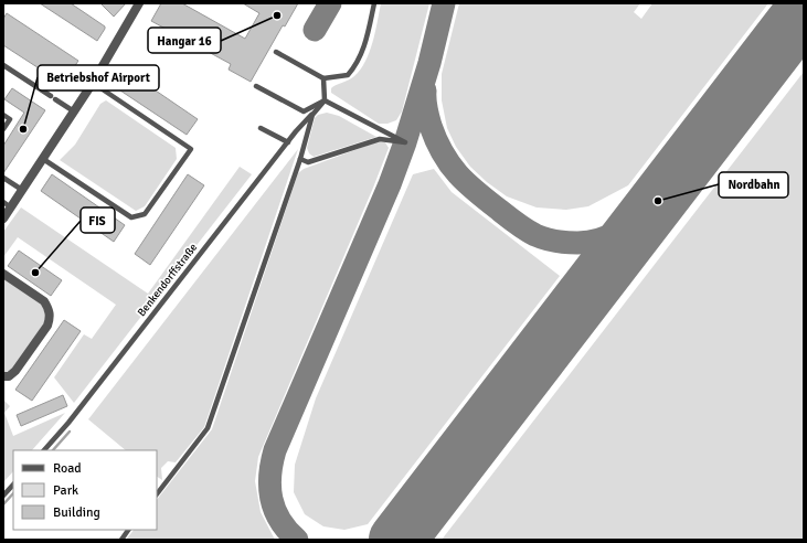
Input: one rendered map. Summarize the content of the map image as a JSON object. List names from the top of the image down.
{
  "streets": {
    "lane": ["Benkendorffstraße"]
  },
  "places": [
    "Hangar 16",
    "Betriebshof Airport",
    "Nordbahn",
    "FIS"
  ],
  "legend": ["Road", "Park", "Building"]
}
